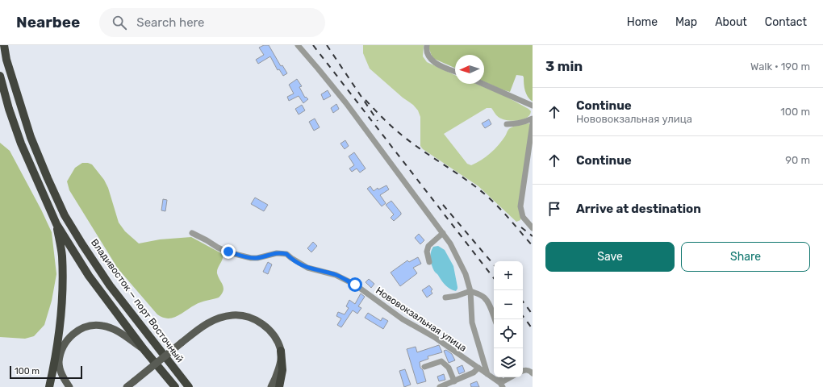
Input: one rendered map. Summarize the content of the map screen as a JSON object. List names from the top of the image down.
{
  "streets": {
    "highway": ["Владивосток — порт Восточный"],
    "street": ["Нововокзальная улица"]
  },
  "scale_bar": "100 m",
  "north": "left",
  "page": {
    "header": "Nearbee",
    "search": "Search here",
    "nav": [
      "Home",
      "Map",
      "About",
      "Contact"
    ],
    "heading": ["3 min", "Walk · 190 m"],
    "list": [
      ["Continue", "Нововокзальная улица", "100 m"],
      ["Continue", "90 m"],
      "Arrive at destination"
    ],
    "buttons": ["Save", "Share"],
    "map_buttons": ["+", "−"],
    "scale": "100 m"
  }
}
